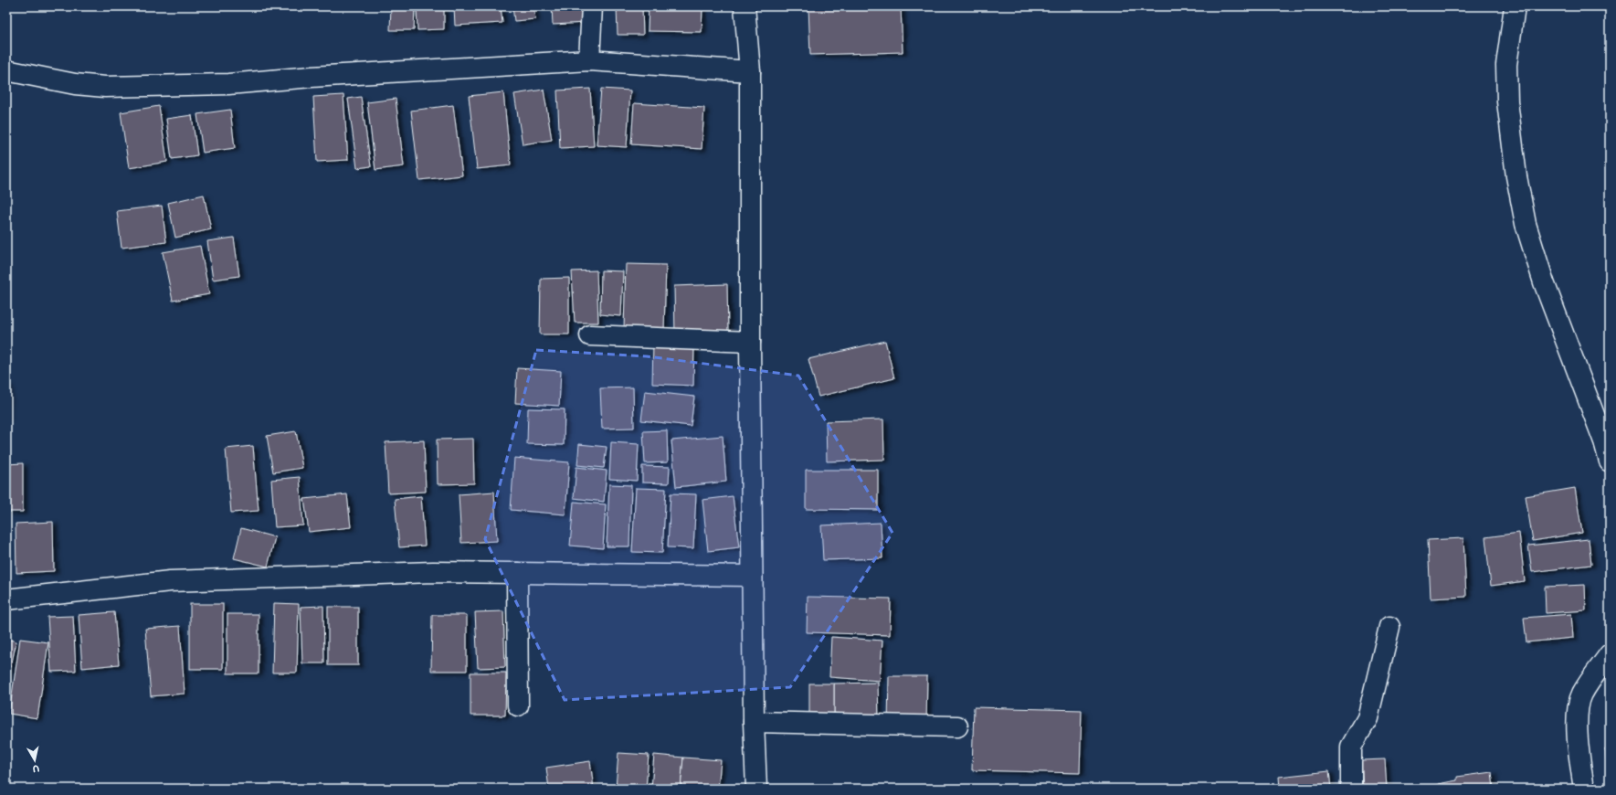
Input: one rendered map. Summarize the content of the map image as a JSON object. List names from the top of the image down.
{
  "north": "bottom"
}
